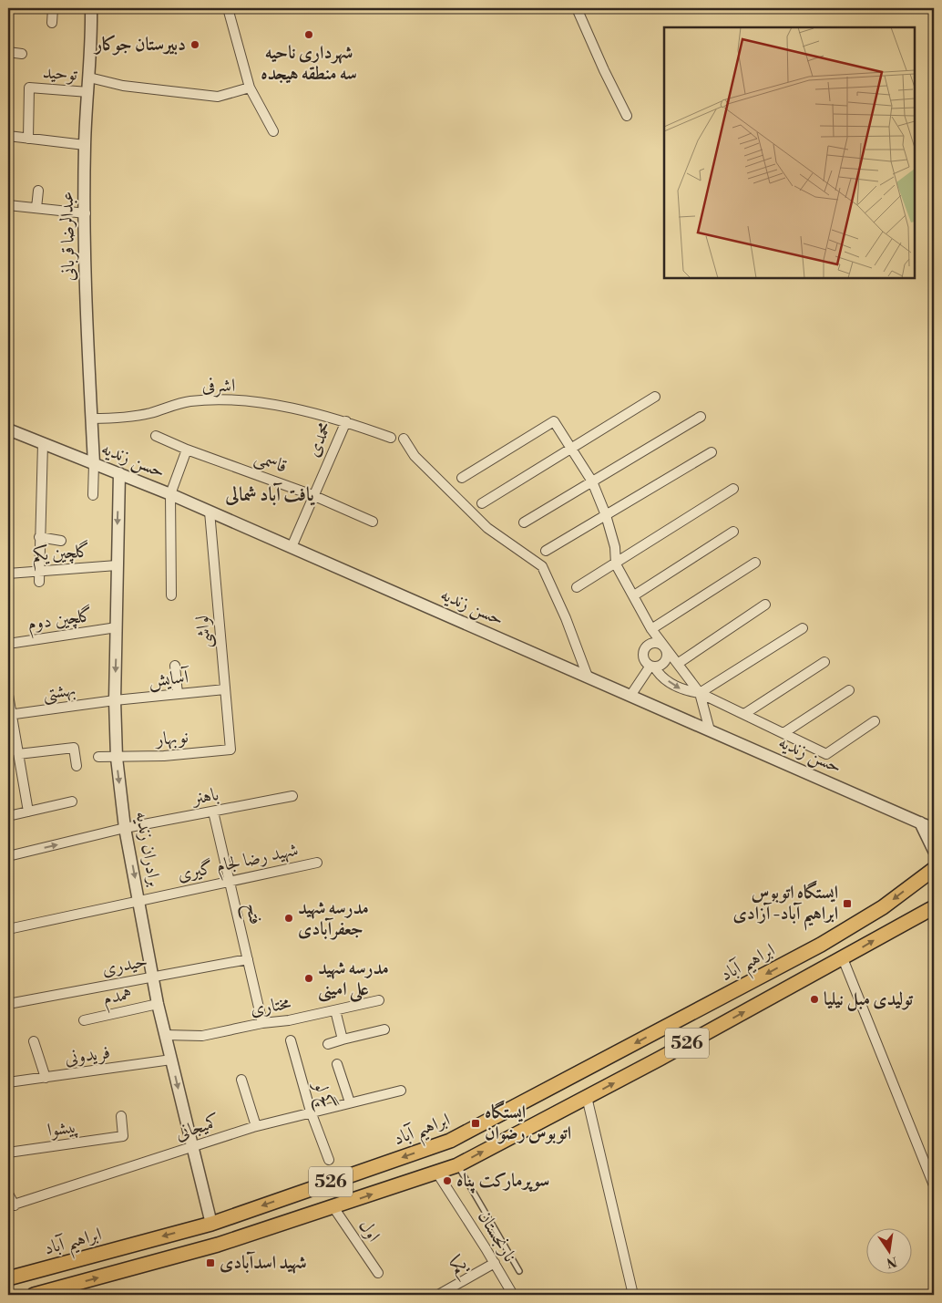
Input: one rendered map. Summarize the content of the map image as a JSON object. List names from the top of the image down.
{
  "streets": {
    "main road": ["ابراهیم آباد", "526"],
    "street": [
      "توحید",
      "عبدالرضا قربانی",
      "اشرفی",
      "محمدی",
      "حسن زندیه",
      "قاسمی",
      "گلچین یکم",
      "گلچین دوم",
      "لواشی",
      "آسایش",
      "بهشتی",
      "نوبهار",
      "باهنر",
      "برادران زندیه",
      "شهید رضا لجام گیری",
      "فتح",
      "حیدری",
      "همدم",
      "مختاری",
      "فریدونی",
      "گچ لو",
      "کمیجانی",
      "پیشوا",
      "اول",
      "نارنجستان",
      "یکم"
    ]
  },
  "crossings": [
    ["توحید", "عبدالرضا قربانی"],
    ["عبدالرضا قربانی", "اشرفی"],
    ["عبدالرضا قربانی", "حسن زندیه"],
    ["اشرفی", "محمدی"],
    ["محمدی", "حسن زندیه"],
    ["محمدی", "قاسمی"],
    ["حسن زندیه", "لواشی"],
    ["حسن زندیه", "برادران زندیه"],
    ["گلچین یکم", "برادران زندیه"],
    ["گلچین دوم", "برادران زندیه"],
    ["لواشی", "آسایش"],
    ["لواشی", "نوبهار"],
    ["آسایش", "بهشتی"],
    ["آسایش", "برادران زندیه"],
    ["بهشتی", "برادران زندیه"],
    ["نوبهار", "برادران زندیه"],
    ["باهنر", "برادران زندیه"],
    ["باهنر", "فتح"],
    ["برادران زندیه", "شهید رضا لجام گیری"],
    ["برادران زندیه", "ابراهیم آباد"],
    ["برادران زندیه", "حیدری"],
    ["برادران زندیه", "همدم"],
    ["برادران زندیه", "مختاری"],
    ["برادران زندیه", "فریدونی"],
    ["برادران زندیه", "کمیجانی"],
    ["شهید رضا لجام گیری", "فتح"],
    ["فتح", "حیدری"],
    ["فتح", "مختاری"],
    ["526", "اول"],
    ["526", "نارنجستان"],
    ["گچ لو", "کمیجانی"],
    ["نارنجستان", "یکم"]
  ],
  "districts": ["یافت آباد شمالی"],
  "places": {
    "other": [
      "شهرداری ناحیه سه منطقه هیجده",
      "دبیرستان جوکار",
      "مدرسه شهید جعفرآبادی",
      "مدرسه شهید علی امینی",
      "تولیدی مبل نیلیا",
      "سوپرمارکت پناه"
    ],
    "transit": ["ایستگاه اتوبوس ابراهیم آباد- آزادی", "ایستگاه اتوبوس رضوان", "شهید اسدآبادی"]
  },
  "north": "bottom"
}
